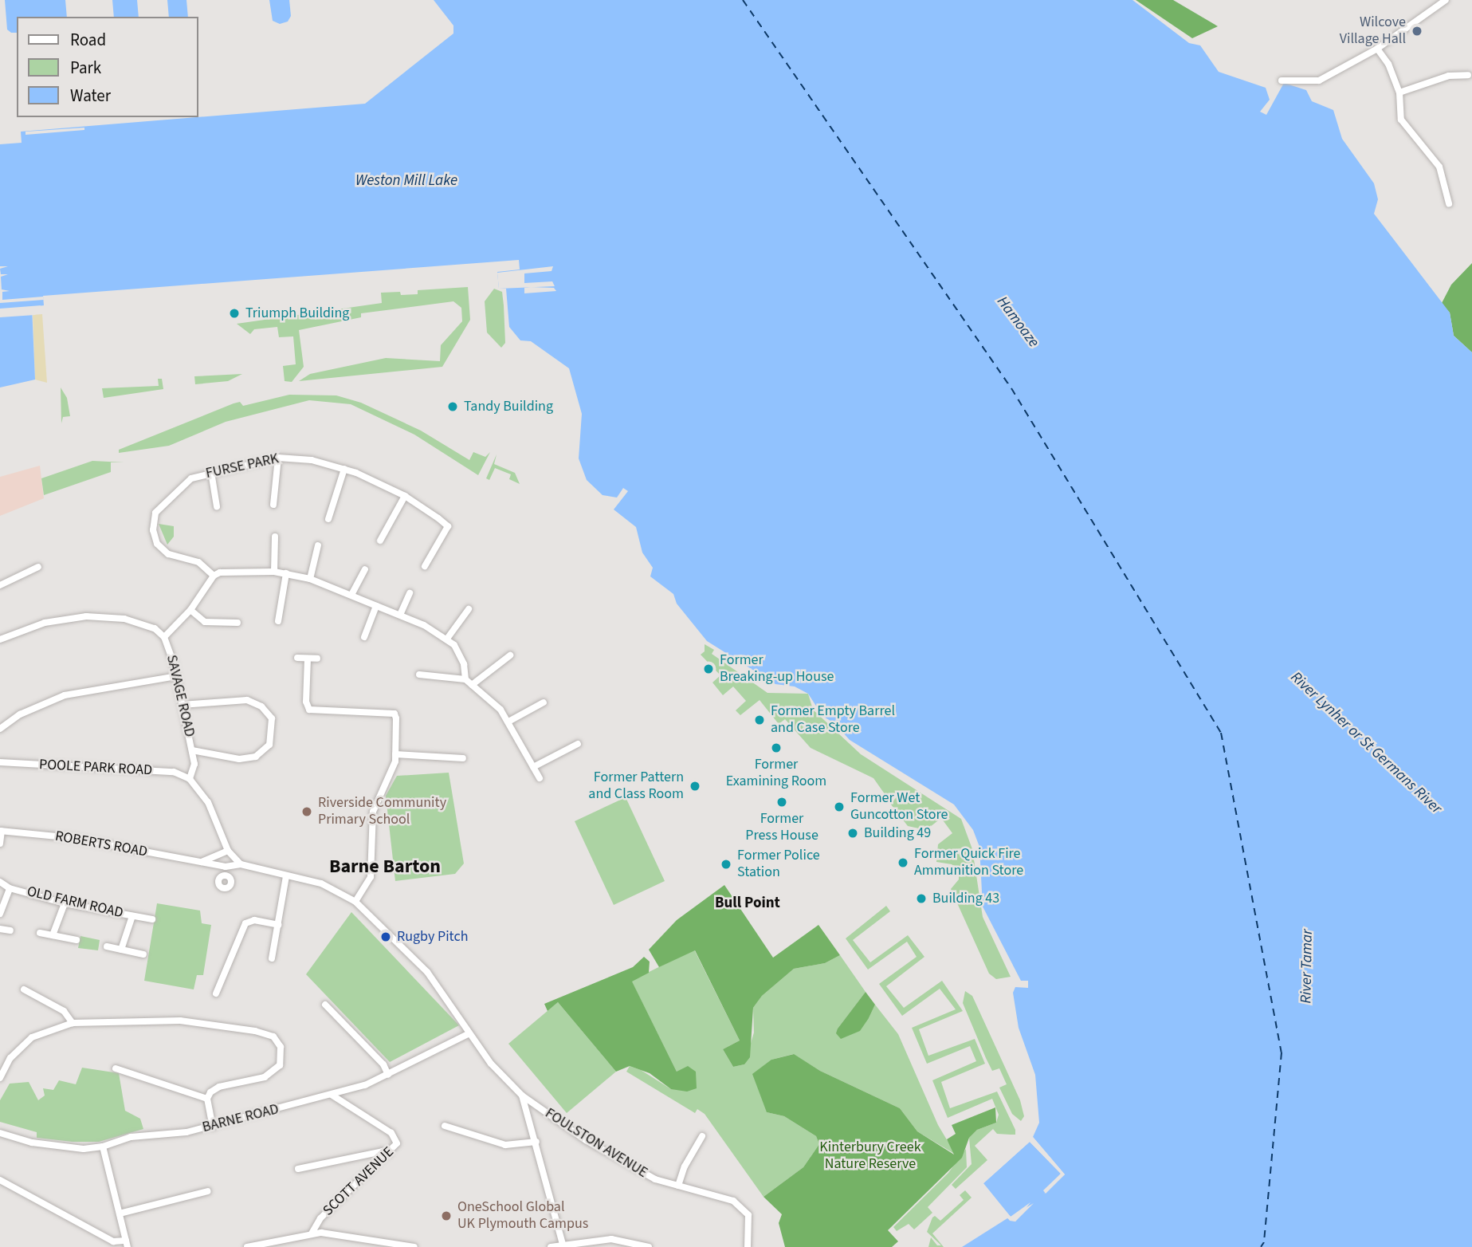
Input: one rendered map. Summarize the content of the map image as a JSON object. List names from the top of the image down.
{
  "streets": {
    "street": [
      "FURSE PARK",
      "SAVAGE ROAD",
      "POOLE PARK ROAD",
      "ROBERTS ROAD",
      "OLD FARM ROAD",
      "BARNE ROAD",
      "FOULSTON AVENUE",
      "SCOTT AVENUE"
    ]
  },
  "crossings": [
    ["SAVAGE ROAD", "POOLE PARK ROAD"],
    ["BARNE ROAD", "FOULSTON AVENUE"],
    ["BARNE ROAD", "SCOTT AVENUE"]
  ],
  "districts": ["Barne Barton", "Bull Point"],
  "water": [
    "Weston Mill Lake",
    "Hamoaze",
    "River Lynher or St Germans River",
    "River Tamar"
  ],
  "parks": ["Kinterbury Creek Nature Reserve"],
  "places": [
    "Wilcove Village Hall",
    "Triumph Building",
    "Tandy Building",
    "Former Breaking-up House",
    "Former Empty Barrel and Case Store",
    "Former Examining Room",
    "Former Pattern and Class Room",
    "Former Press House",
    "Former Wet Guncotton Store",
    "Riverside Community Primary School",
    "Building 49",
    "Former Quick Fire Ammunition Store",
    "Former Police Station",
    "Building 43",
    "Rugby Pitch",
    "OneSchool Global UK Plymouth Campus"
  ],
  "legend": ["Road", "Park", "Water"]
}
